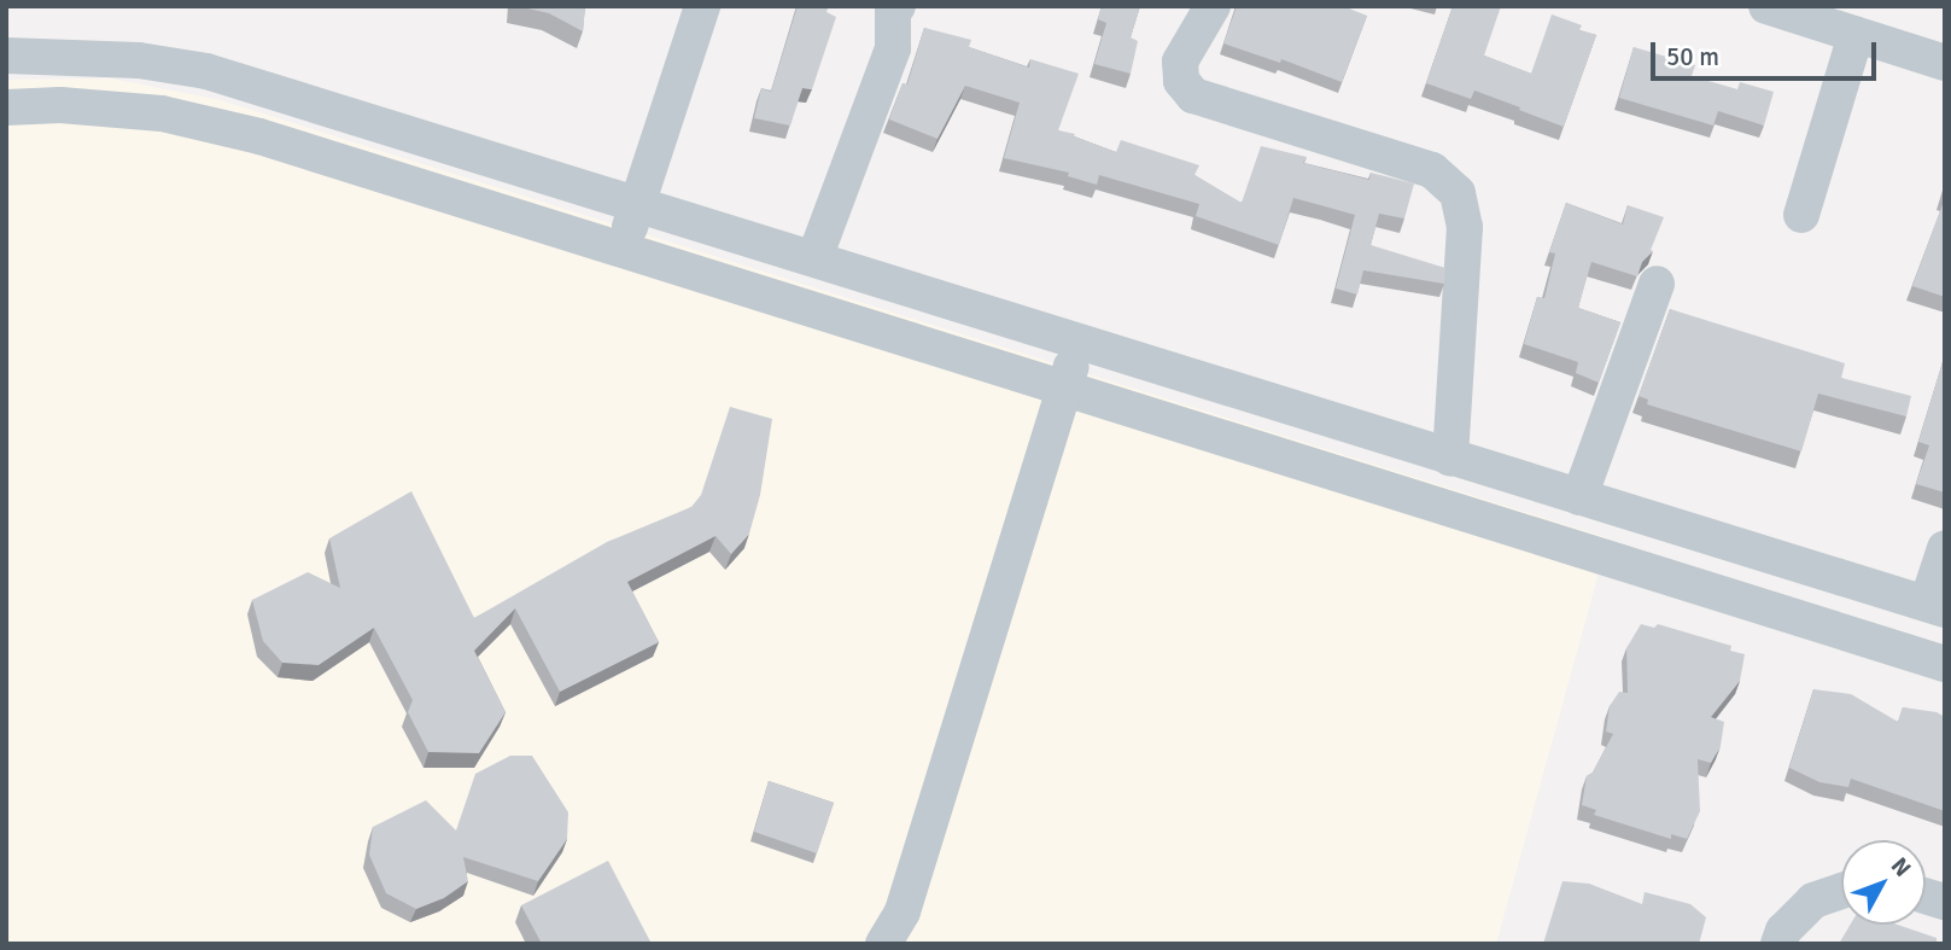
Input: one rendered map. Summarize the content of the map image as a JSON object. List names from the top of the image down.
{
  "scale_bar": "50 m",
  "north": "top right"
}
